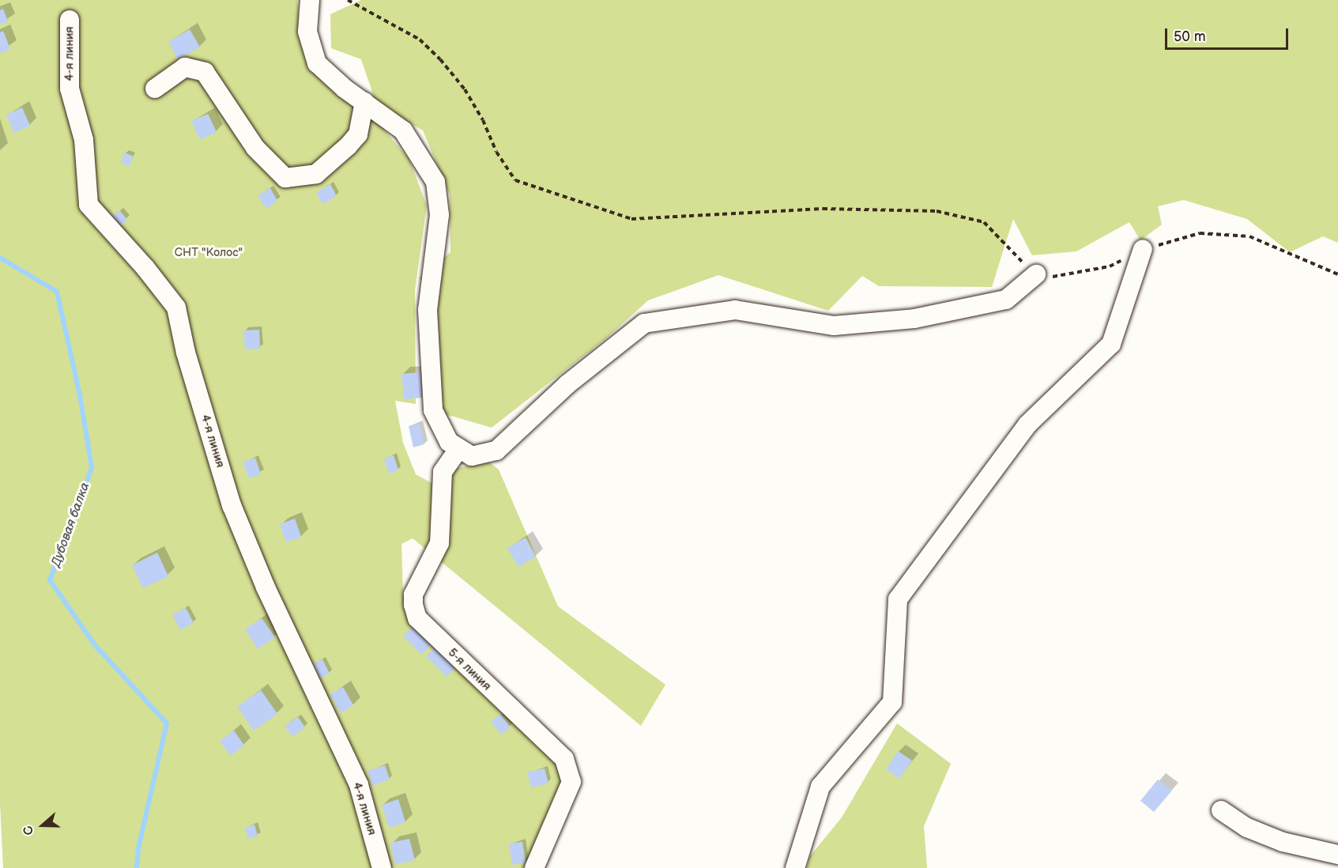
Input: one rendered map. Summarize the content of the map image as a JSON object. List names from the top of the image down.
{
  "streets": {
    "street": ["4-я линия", "5-я линия"]
  },
  "water": ["Дубовая балка"],
  "parks": ["СНТ \"Колос\""],
  "scale_bar": "50 m",
  "north": "left"
}
